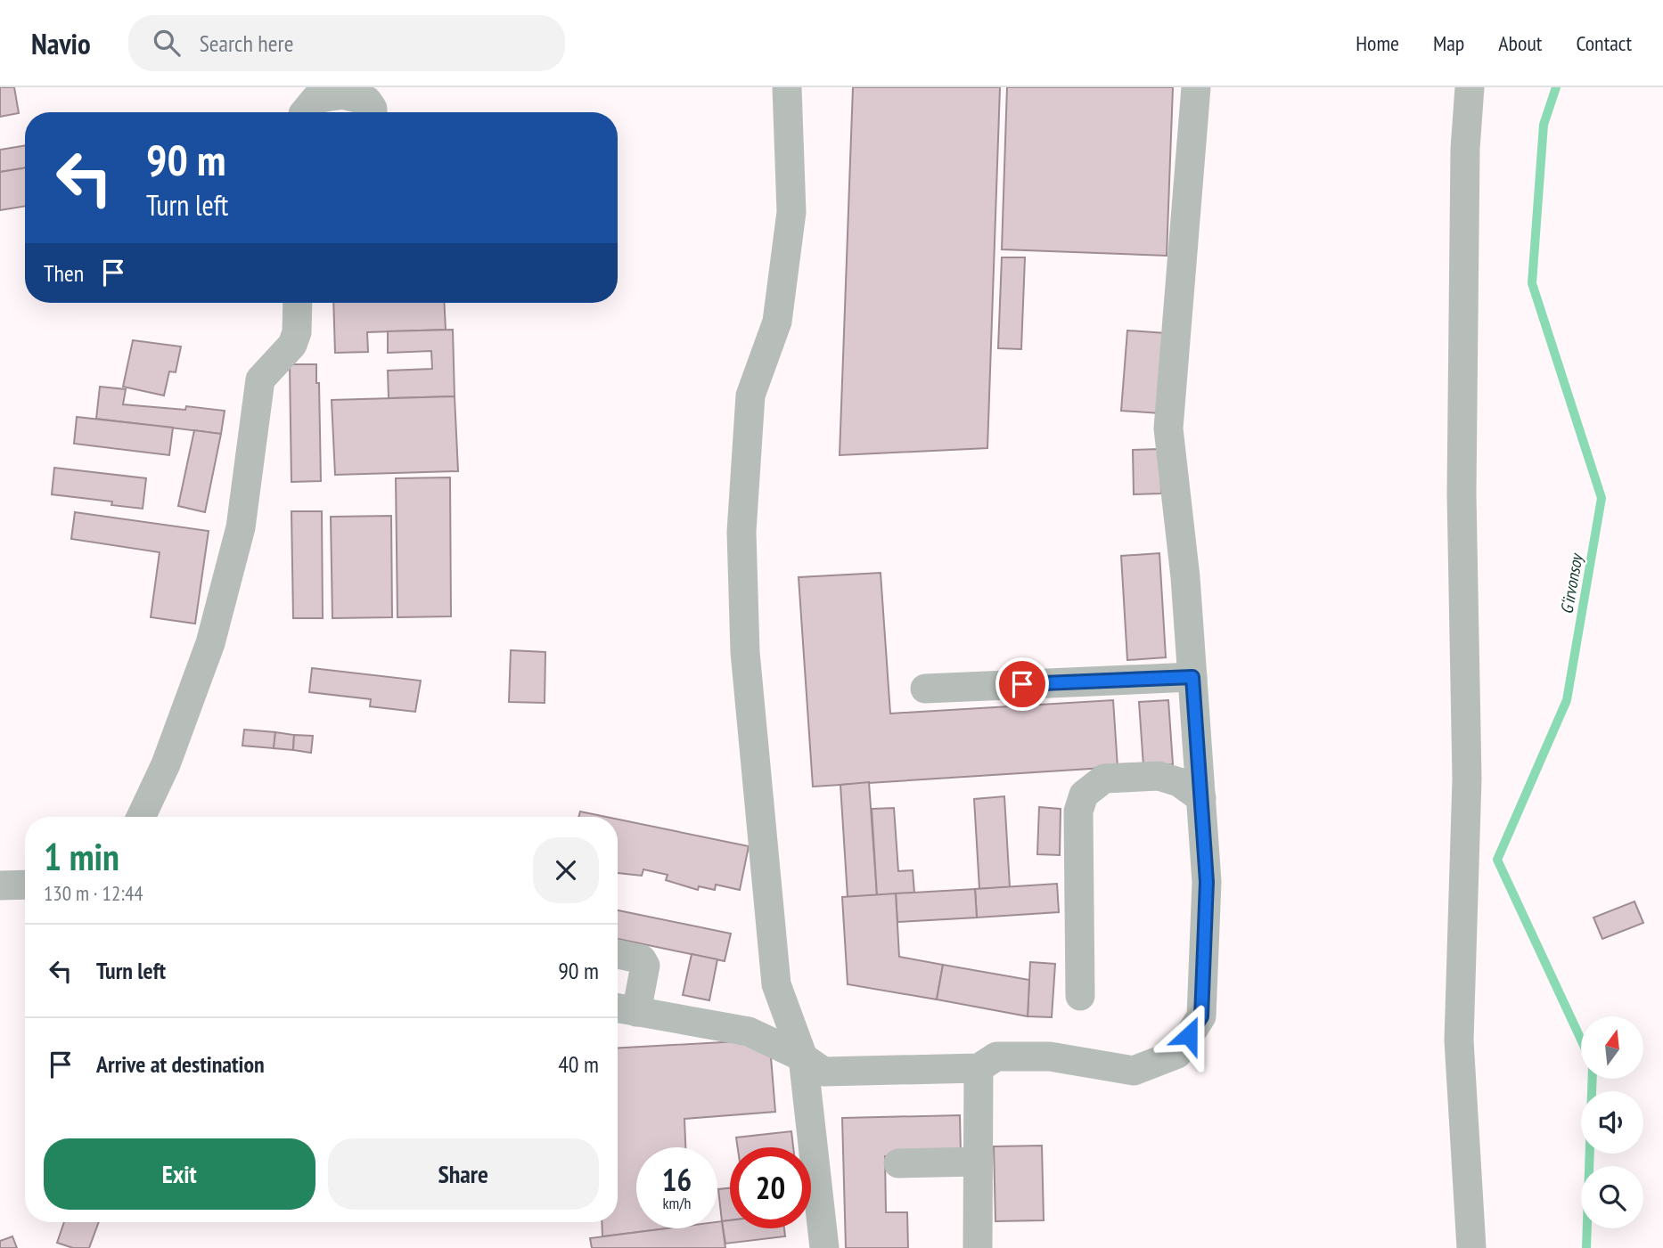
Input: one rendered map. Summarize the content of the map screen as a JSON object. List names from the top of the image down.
{
  "water": ["G‘irvonsoy"],
  "north": "top",
  "page": {
    "header": "Navio",
    "search": "Search here",
    "nav": [
      "Home",
      "Map",
      "About",
      "Contact"
    ],
    "turn": ["90 m", "Turn left"],
    "then": "Then",
    "heading": ["1 min", "130 m · 12:44"],
    "list": [
      {
        "name": "Turn left",
        "value": "90 m"
      },
      {
        "name": "Arrive at destination",
        "value": "40 m"
      }
    ],
    "buttons": ["Exit", "Share"],
    "speed": "16 km/h",
    "limit": "20"
  }
}
